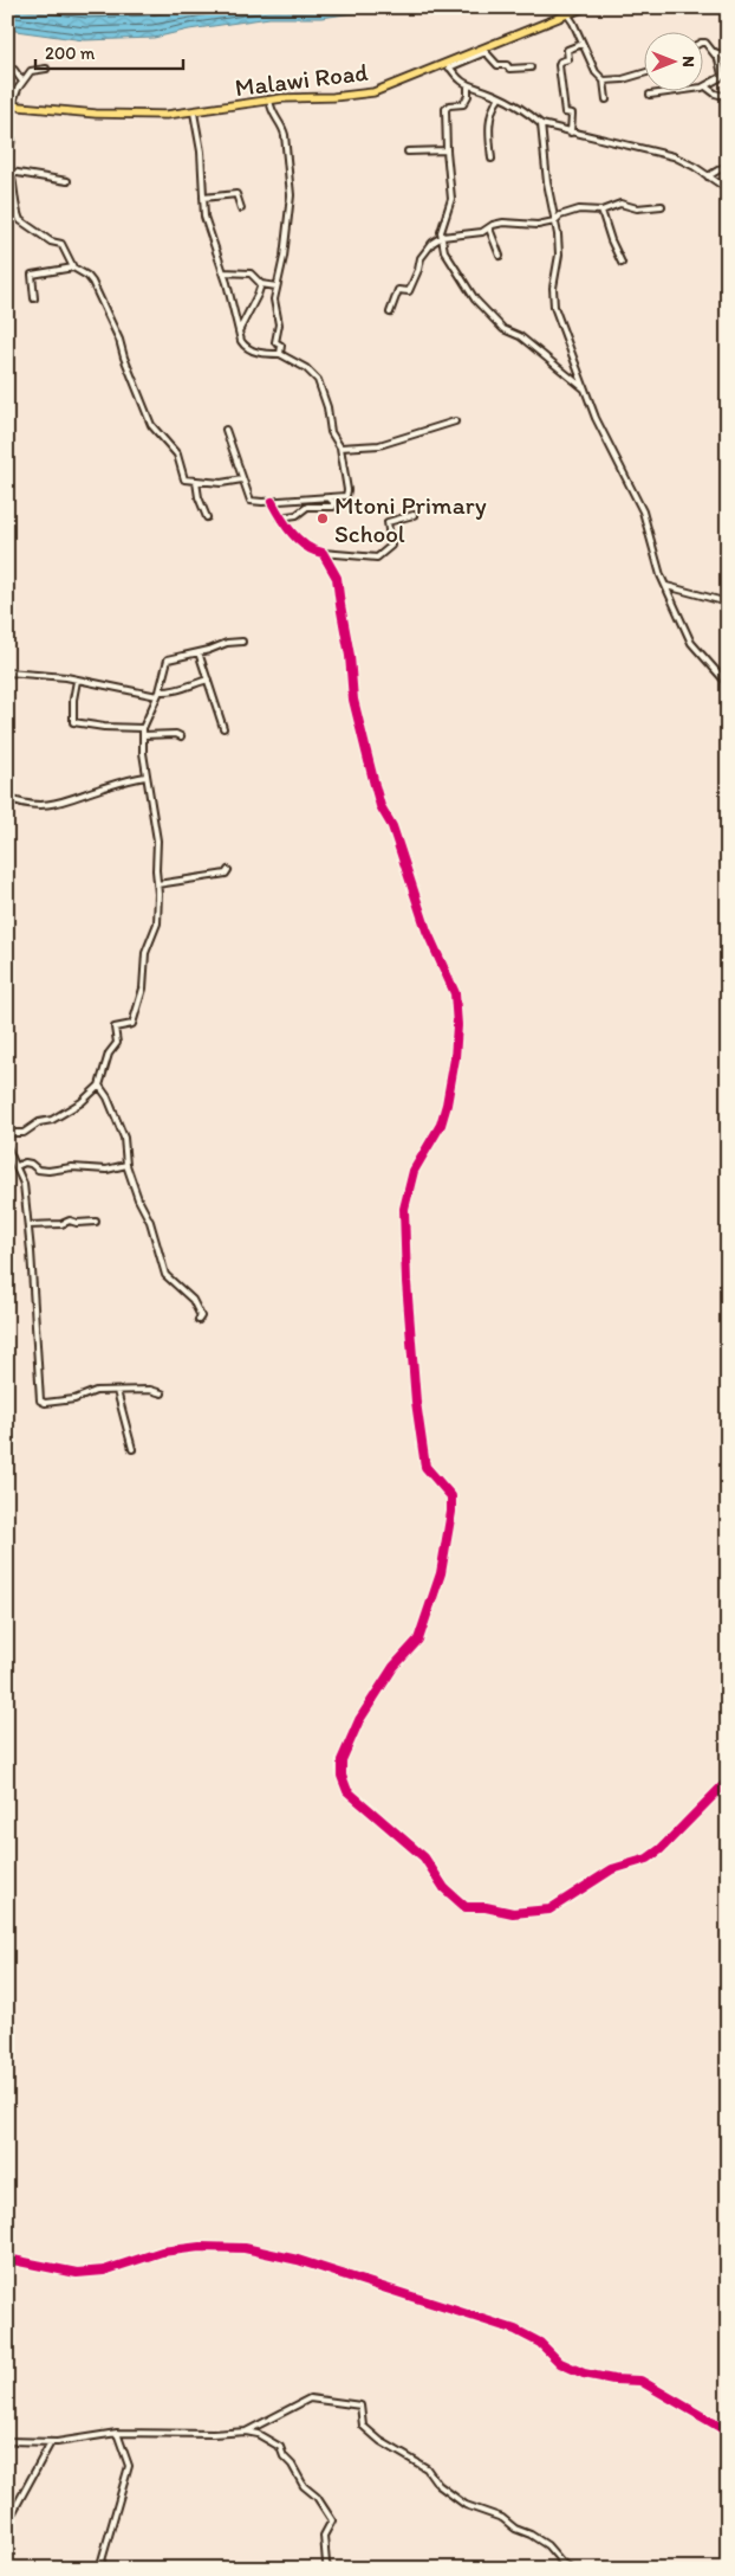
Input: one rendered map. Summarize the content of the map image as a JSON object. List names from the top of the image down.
{
  "streets": {
    "main road": ["Malawi Road"]
  },
  "places": ["Mtoni Primary School"],
  "scale_bar": "200 m",
  "north": "right"
}
